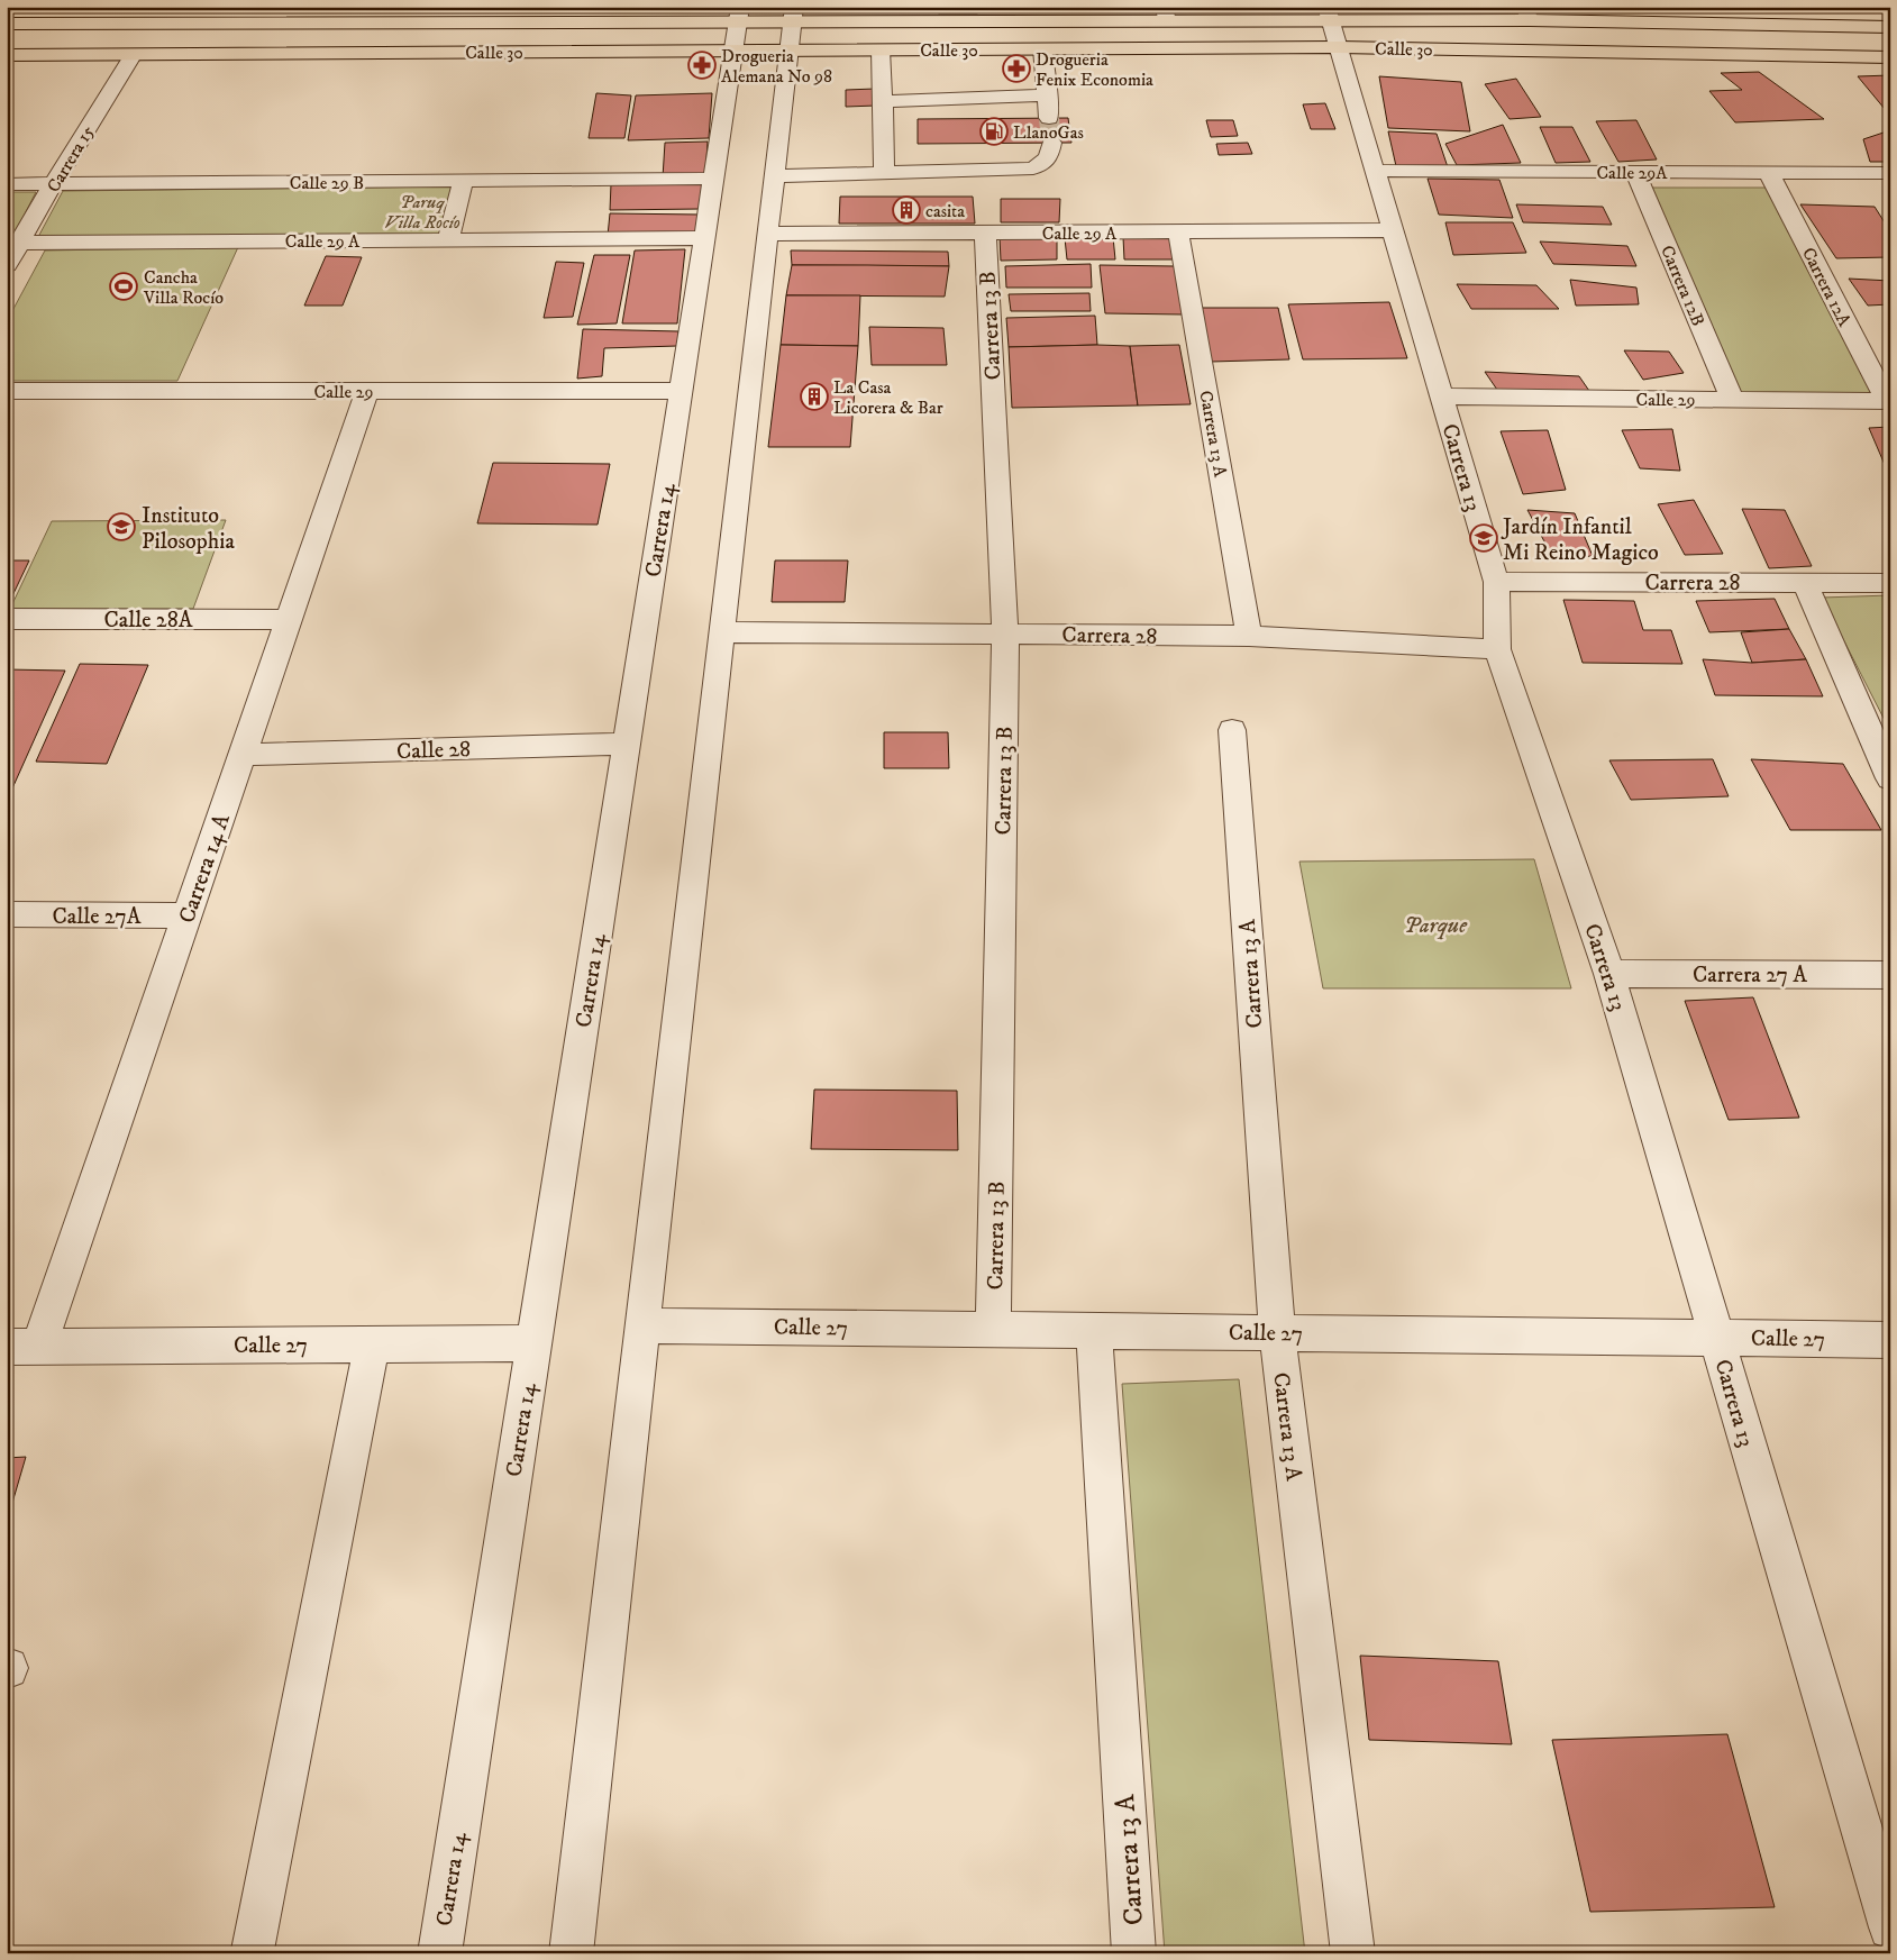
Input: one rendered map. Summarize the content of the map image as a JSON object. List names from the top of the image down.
{
  "streets": {
    "main road": ["Calle 30"],
    "street": [
      "Carrera 15",
      "Calle 29A",
      "Calle 29 B",
      "Calle 29 A",
      "Carrera 12B",
      "Carrera 12A",
      "Carrera 13 B",
      "Calle 29",
      "Carrera 13 A",
      "Carrera 13",
      "Carrera 14",
      "Carrera 28",
      "Calle 28A",
      "Calle 28",
      "Carrera 14 A",
      "Calle 27A",
      "Carrera 27 A",
      "Calle 27"
    ]
  },
  "crossings": [
    ["Calle 30", "Carrera 15"],
    ["Calle 30", "Carrera 13"],
    ["Calle 30", "Carrera 14"],
    ["Carrera 15", "Calle 29 B"],
    ["Carrera 15", "Calle 29 A"],
    ["Calle 29A", "Carrera 12B"],
    ["Calle 29A", "Carrera 12A"],
    ["Calle 29A", "Carrera 13"],
    ["Calle 29 B", "Carrera 14"],
    ["Calle 29 A", "Carrera 13 B"],
    ["Calle 29 A", "Carrera 13 A"],
    ["Calle 29 A", "Carrera 13"],
    ["Calle 29 A", "Carrera 14"],
    ["Carrera 12B", "Calle 29"],
    ["Carrera 12A", "Calle 29"],
    ["Carrera 13 B", "Carrera 28"],
    ["Carrera 13 B", "Calle 27"],
    ["Calle 29", "Carrera 13"],
    ["Calle 29", "Carrera 14"],
    ["Calle 29", "Carrera 14 A"],
    ["Carrera 13 A", "Carrera 28"],
    ["Carrera 13 A", "Calle 27"],
    ["Carrera 13", "Carrera 28"],
    ["Carrera 13", "Carrera 27 A"],
    ["Carrera 13", "Calle 27"],
    ["Carrera 14", "Calle 28"],
    ["Carrera 14", "Calle 27"],
    ["Calle 28A", "Carrera 14 A"],
    ["Calle 28", "Carrera 14 A"],
    ["Carrera 14 A", "Calle 27A"],
    ["Carrera 14 A", "Calle 27"]
  ],
  "parks": ["Paruq Villa Rocío", "Parque"],
  "places": {
    "pharmacy": ["Drogueria Alemana No 98", "Drogueria Fenix Economia"],
    "fuel station": ["LlanoGas"],
    "building": ["casita", "La Casa Licorera & Bar"],
    "sports": ["Cancha Villa Rocío"],
    "school or university": ["Instituto Pilosophia", "Jardín Infantil Mi Reino Magico"]
  }
}
